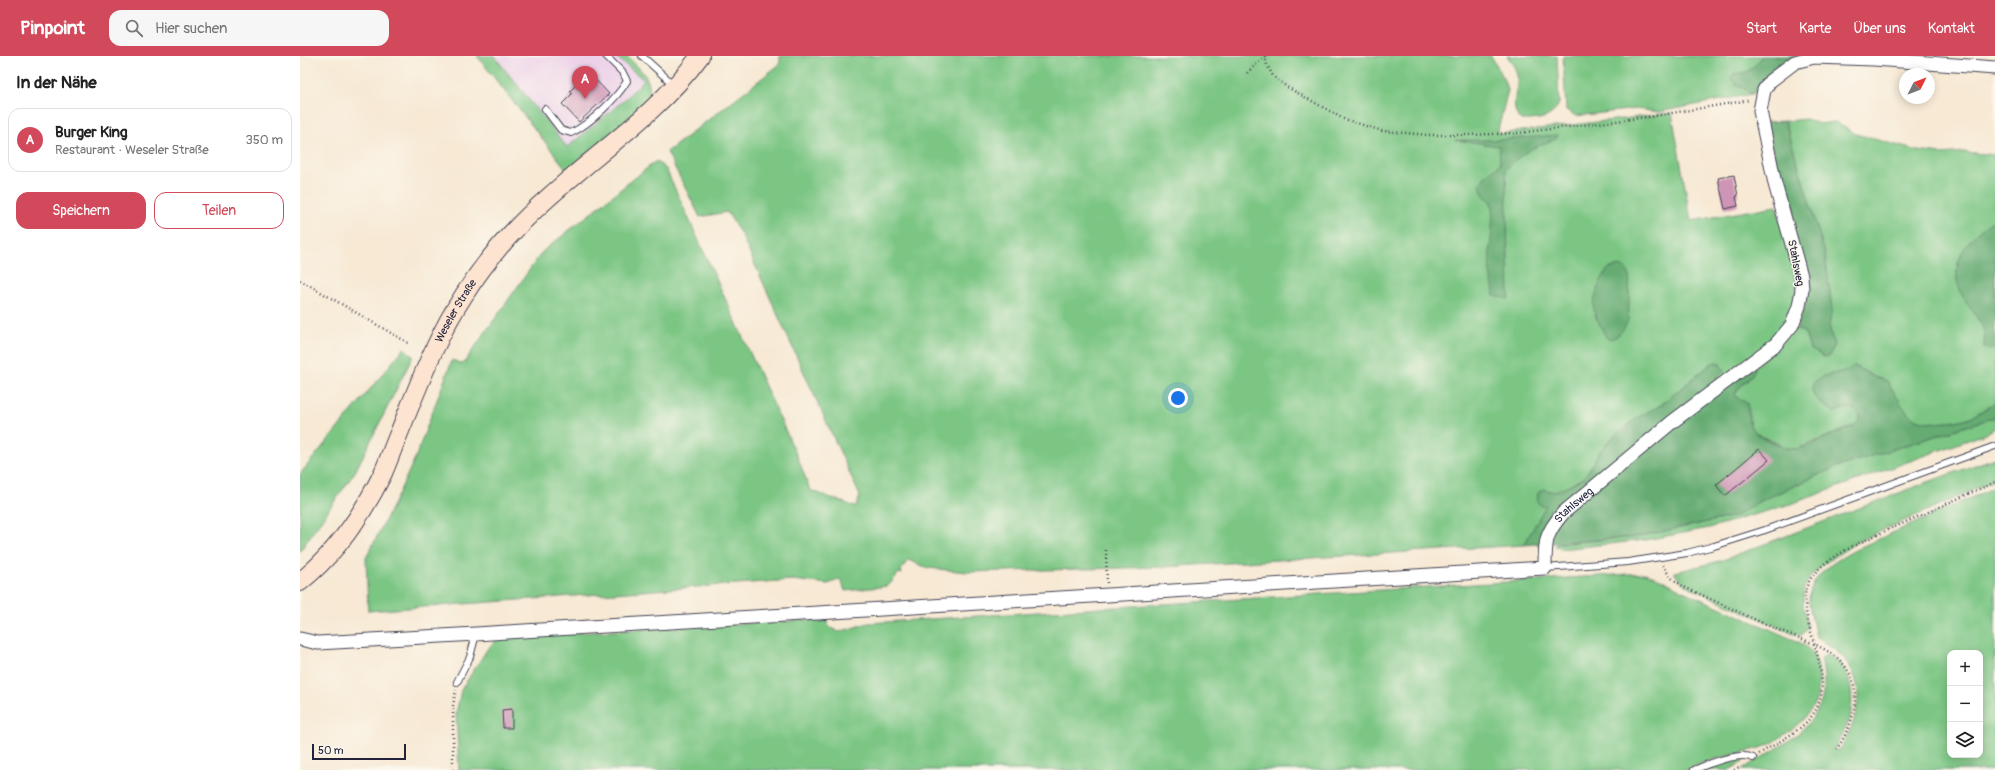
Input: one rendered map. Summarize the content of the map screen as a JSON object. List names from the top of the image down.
{
  "streets": {
    "street": ["Stahlsweg", "Weseler Straße"]
  },
  "scale_bar": "50 m",
  "north": "top right",
  "page": {
    "header": "Pinpoint",
    "search": "Hier suchen",
    "nav": [
      "Start",
      "Karte",
      "Über uns",
      "Kontakt"
    ],
    "heading": "In der Nähe",
    "pins": "A",
    "list": [
      {
        "mark": "A",
        "name": "Burger King",
        "note": "Restaurant · Weseler Straße",
        "value": "350 m"
      }
    ],
    "buttons": ["Speichern", "Teilen"],
    "map_buttons": ["+", "−"],
    "scale": "50 m"
  }
}
